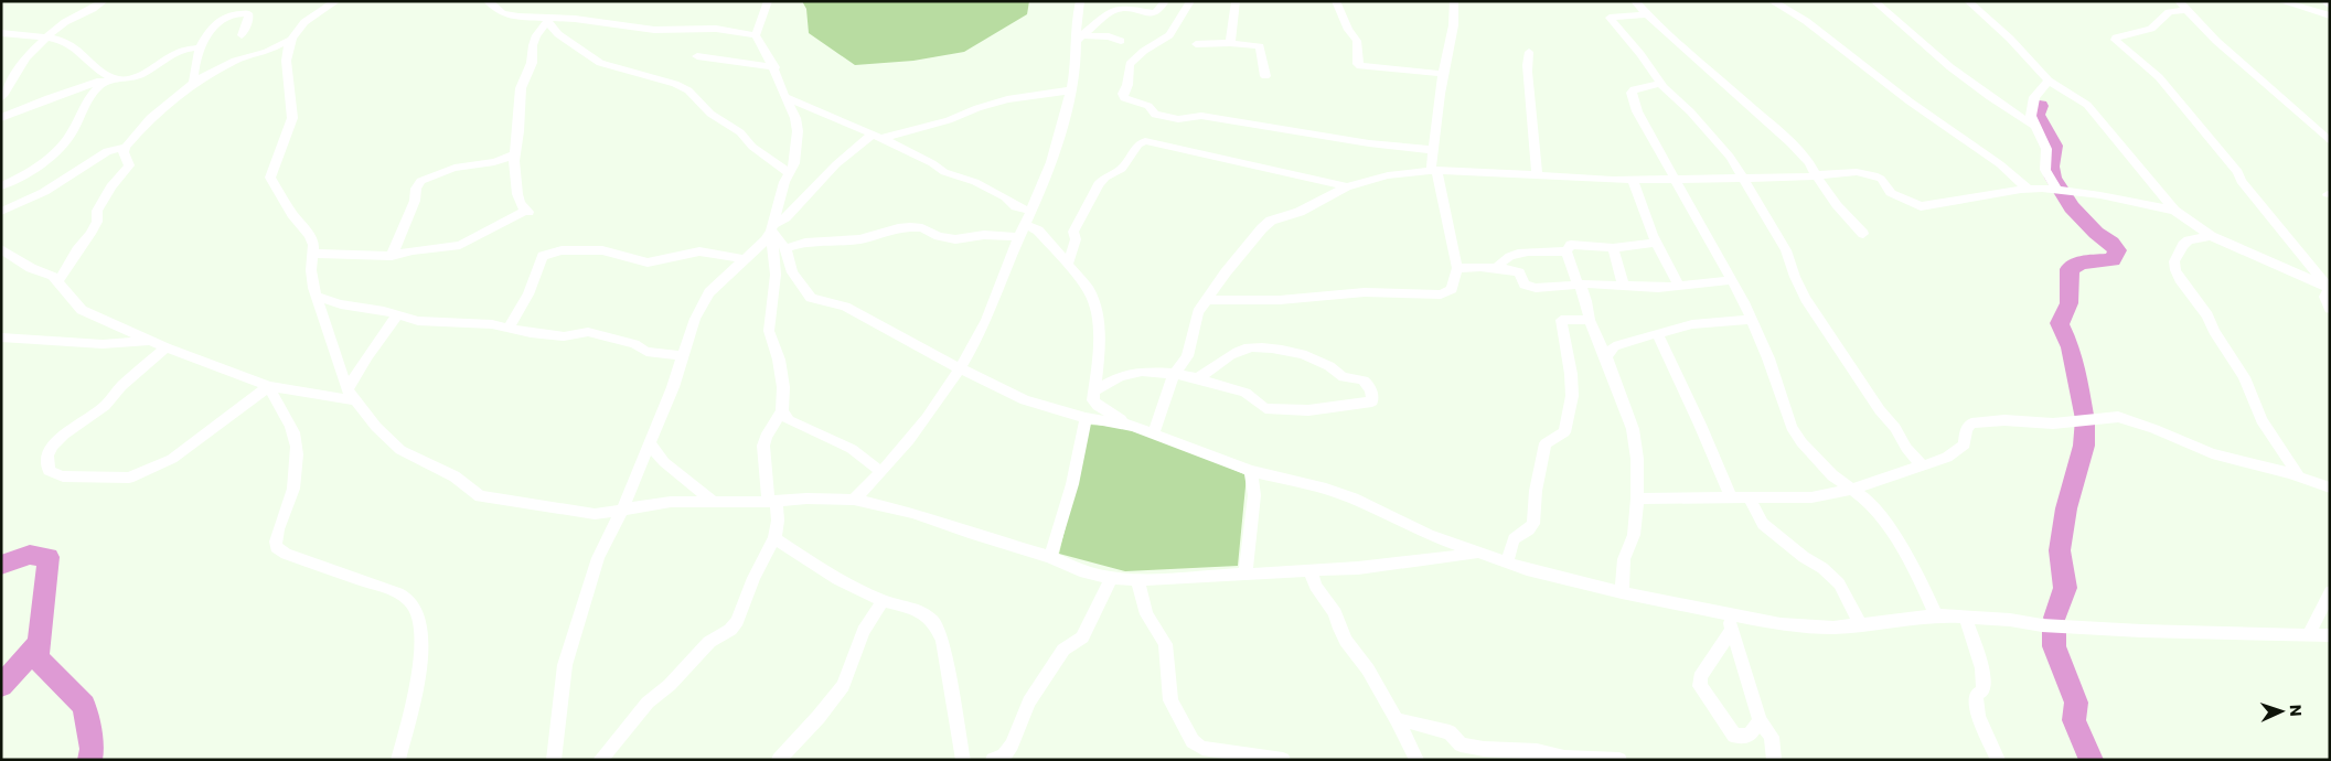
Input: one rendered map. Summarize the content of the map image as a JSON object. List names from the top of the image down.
{
  "north": "right"
}
